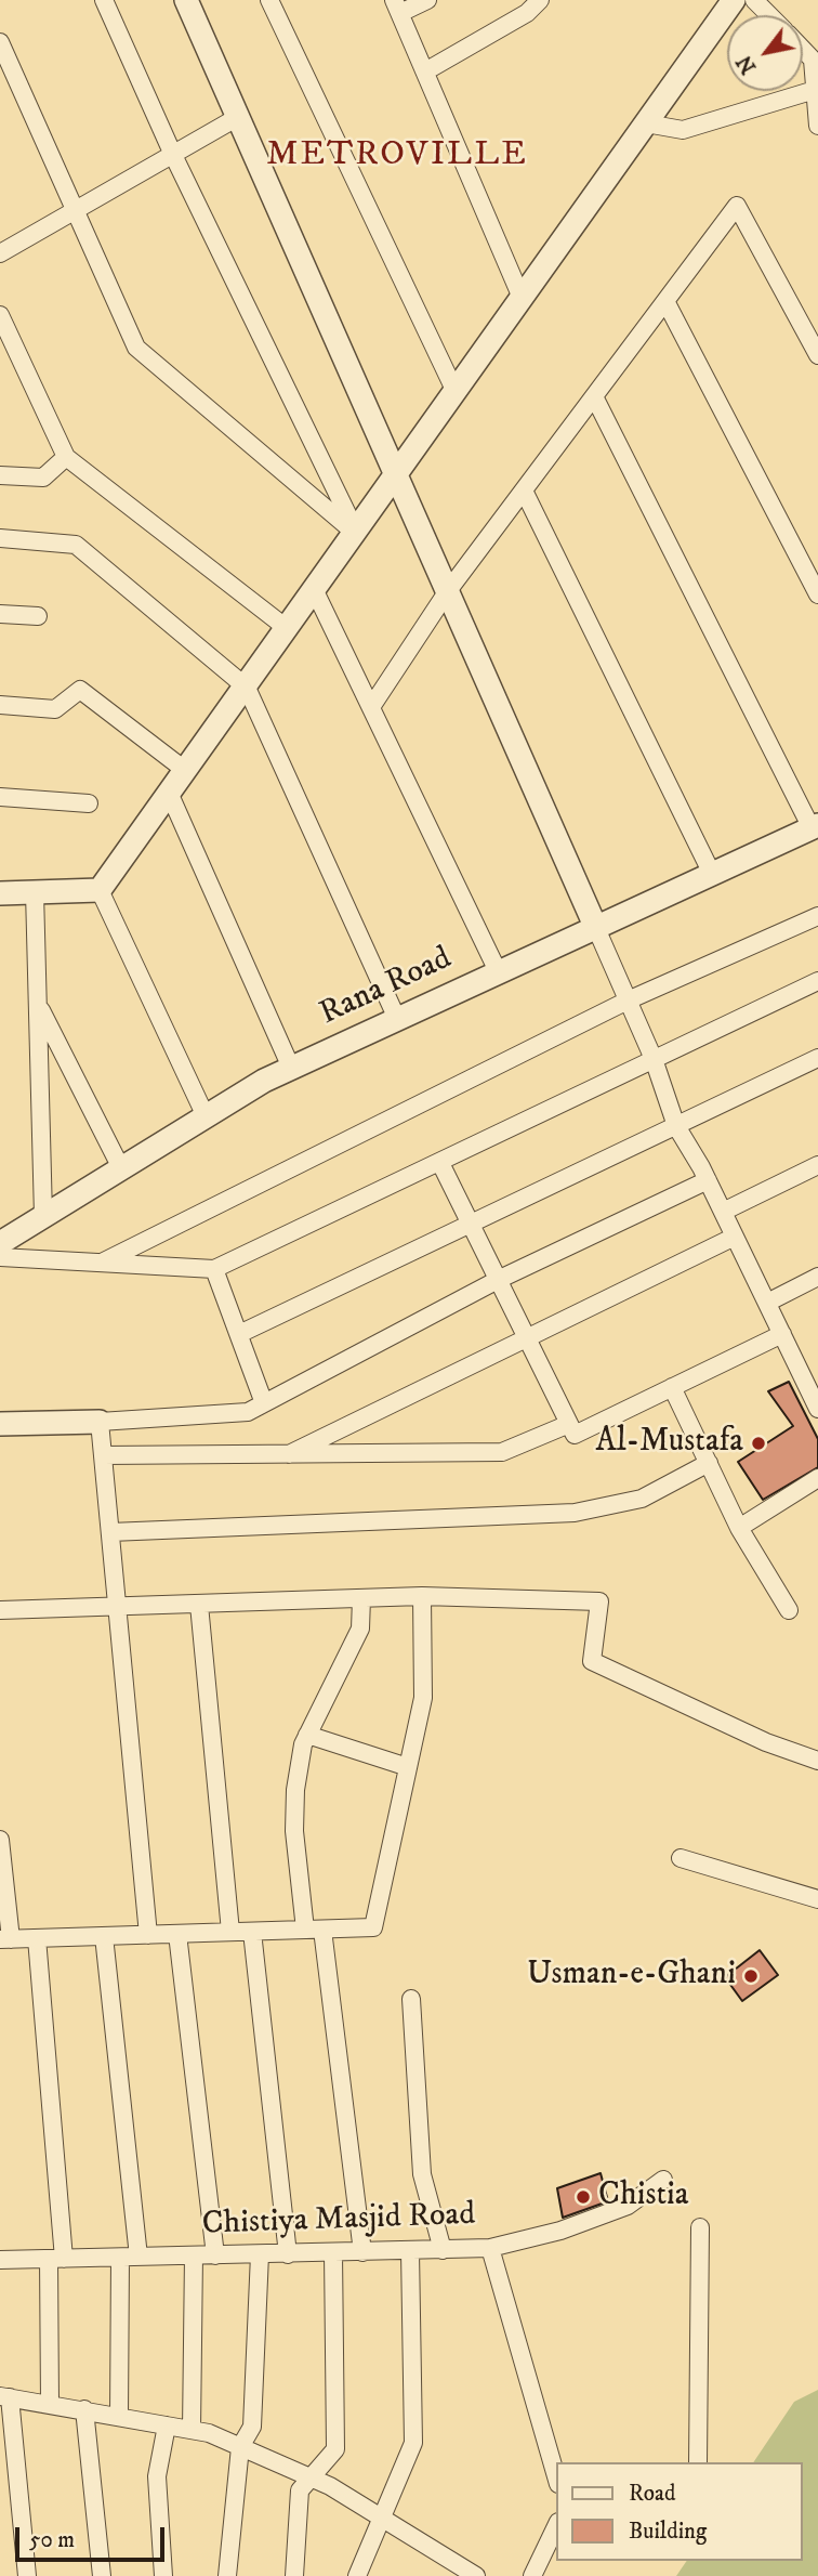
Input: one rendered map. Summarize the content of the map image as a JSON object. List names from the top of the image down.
{
  "streets": {
    "street": ["Rana Road", "Chistiya Masjid Road"]
  },
  "districts": ["METROVILLE"],
  "places": ["Al-Mustafa", "Usman-e-Ghani", "Chistia"],
  "legend": ["Road", "Building"],
  "scale_bar": "50 m",
  "north": "bottom left"
}
